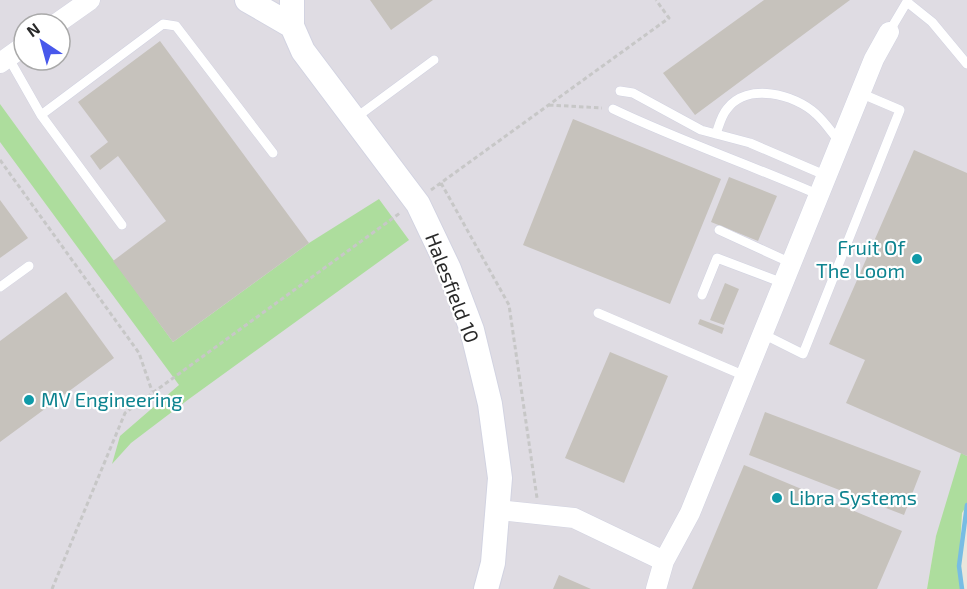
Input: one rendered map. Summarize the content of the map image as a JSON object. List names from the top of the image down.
{
  "streets": {
    "street": ["Halesfield 10"]
  },
  "places": ["Fruit Of The Loom", "MV Engineering", "Libra Systems"],
  "north": "top left"
}
